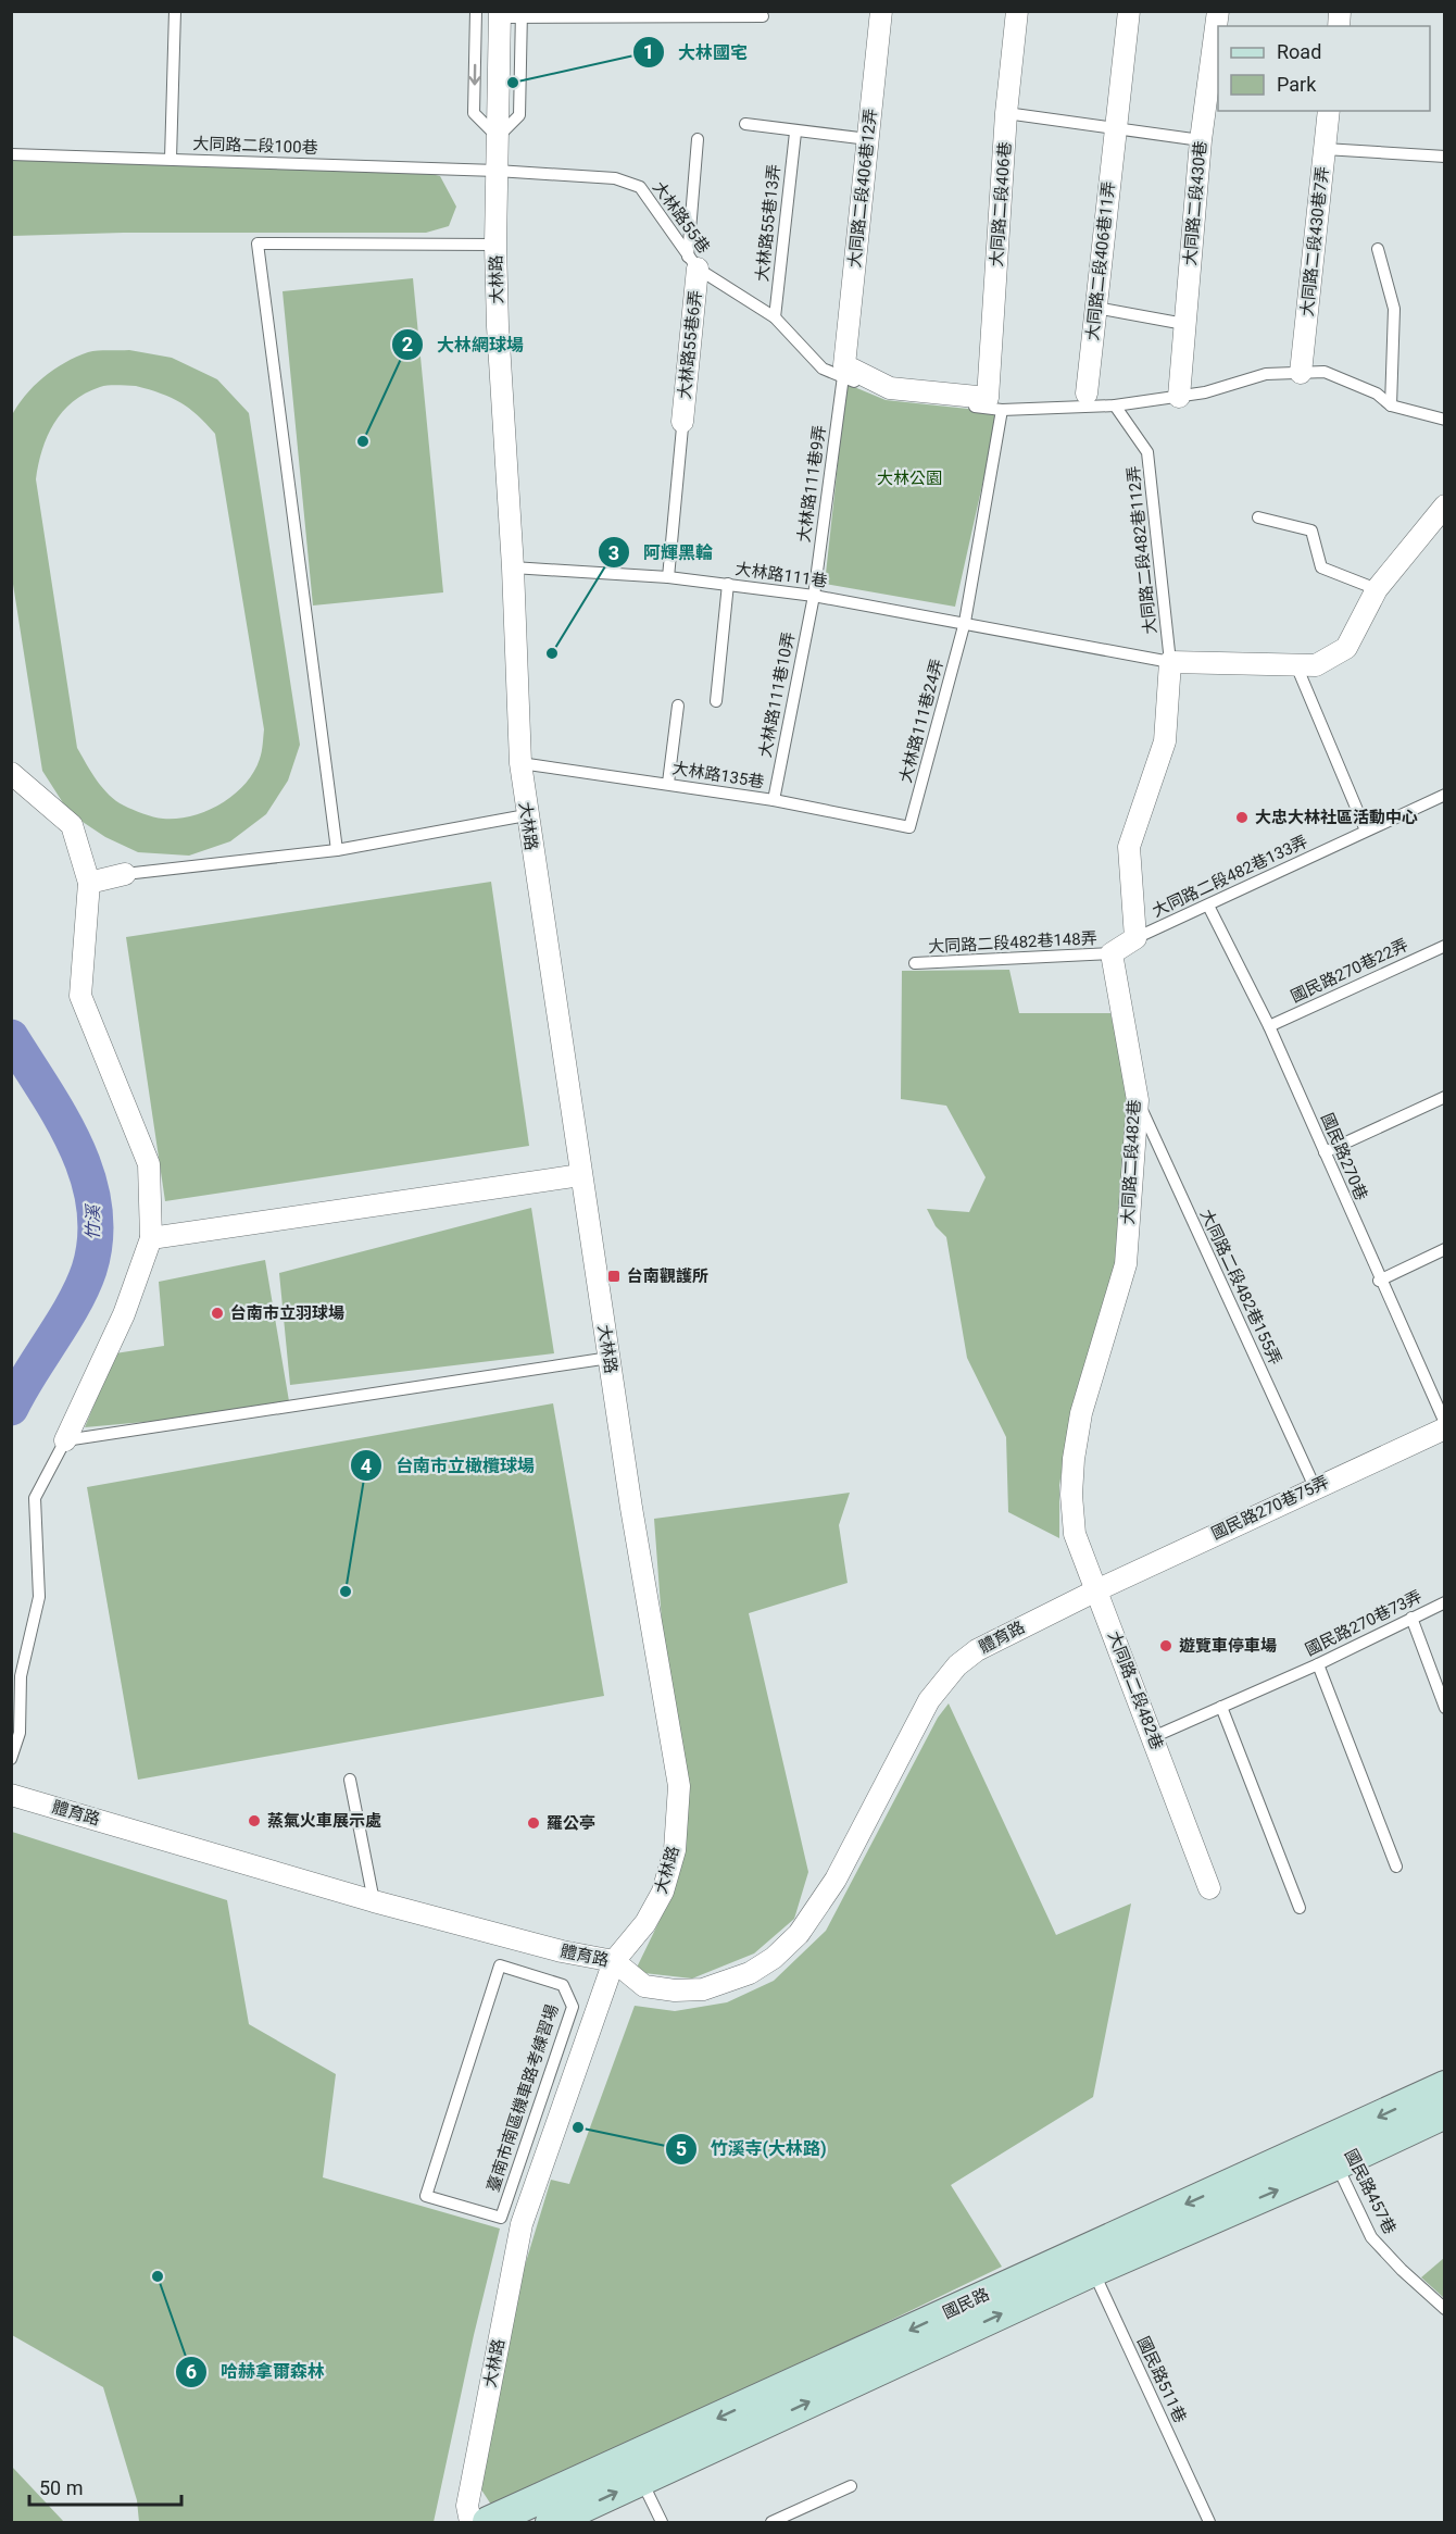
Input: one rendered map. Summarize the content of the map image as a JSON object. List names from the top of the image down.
{
  "streets": {
    "street": [
      "大同路二段406巷12弄",
      "大同路二段430巷",
      "大同路二段406巷",
      "大同路二段430巷7弄",
      "大同路二段406巷11弄",
      "大林路",
      "大林路55巷6弄",
      "大同路二段482巷",
      "國民路270巷75弄",
      "體育路",
      "國民路"
    ],
    "lane": [
      "大同路二段100巷",
      "大林路55巷",
      "大林路55巷13弄",
      "大林路111巷9弄",
      "大同路二段482巷112弄",
      "大林路111巷",
      "大林路111巷10弄",
      "大林路111巷24弄",
      "大林路135巷",
      "大同路二段482巷133弄",
      "大同路二段482巷148弄",
      "國民路270巷22弄",
      "國民路270巷",
      "大同路二段482巷155弄",
      "國民路270巷73弄",
      "臺南市南區機車路考練習場",
      "國民路457巷",
      "國民路511巷"
    ]
  },
  "crossings": [
    ["大同路二段100巷", "大林路55巷"],
    ["大同路二段100巷", "大林路"],
    ["大同路二段406巷12弄", "大林路55巷"],
    ["大同路二段406巷12弄", "大林路111巷9弄"],
    ["大同路二段406巷", "大林路111巷24弄"],
    ["大林路55巷", "大林路55巷13弄"],
    ["大林路55巷", "大林路"],
    ["大林路55巷", "大林路55巷6弄"],
    ["大林路55巷", "大林路111巷9弄"],
    ["大林路", "大林路111巷"],
    ["大林路", "大林路135巷"],
    ["大林路", "體育路"],
    ["大林路", "臺南市南區機車路考練習場"],
    ["大林路111巷9弄", "大林路111巷"],
    ["大林路111巷9弄", "大林路111巷10弄"],
    ["大同路二段482巷112弄", "大林路111巷"],
    ["大林路111巷", "大林路111巷10弄"],
    ["大林路111巷", "大林路111巷24弄"],
    ["大林路111巷10弄", "大林路135巷"],
    ["大林路111巷24弄", "大林路135巷"],
    ["大同路二段482巷133弄", "國民路270巷"],
    ["大同路二段482巷148弄", "大同路二段482巷"],
    ["國民路270巷22弄", "國民路270巷"],
    ["國民路270巷", "國民路270巷75弄"],
    ["大同路二段482巷", "大同路二段482巷155弄"],
    ["大同路二段482巷", "國民路270巷75弄"],
    ["大同路二段482巷", "國民路270巷73弄"],
    ["大同路二段482巷", "體育路"],
    ["大同路二段482巷155弄", "國民路270巷75弄"],
    ["國民路270巷75弄", "體育路"],
    ["國民路457巷", "國民路"],
    ["國民路", "國民路511巷"]
  ],
  "water": ["竹溪"],
  "parks": ["大林公園"],
  "places": {
    "other": [
      "大林國宅",
      "大林網球場",
      "阿輝黑輪",
      "大忠大林社區活動中心",
      "台南市立羽球場",
      "台南市立橄欖球場",
      "遊覽車停車場",
      "蒸氣火車展示處",
      "羅公亭",
      "竹溪寺(大林路)",
      "哈赫拿爾森林"
    ],
    "transit": ["台南觀護所"]
  },
  "legend": ["Road", "Park"],
  "scale_bar": "50 m"
}
